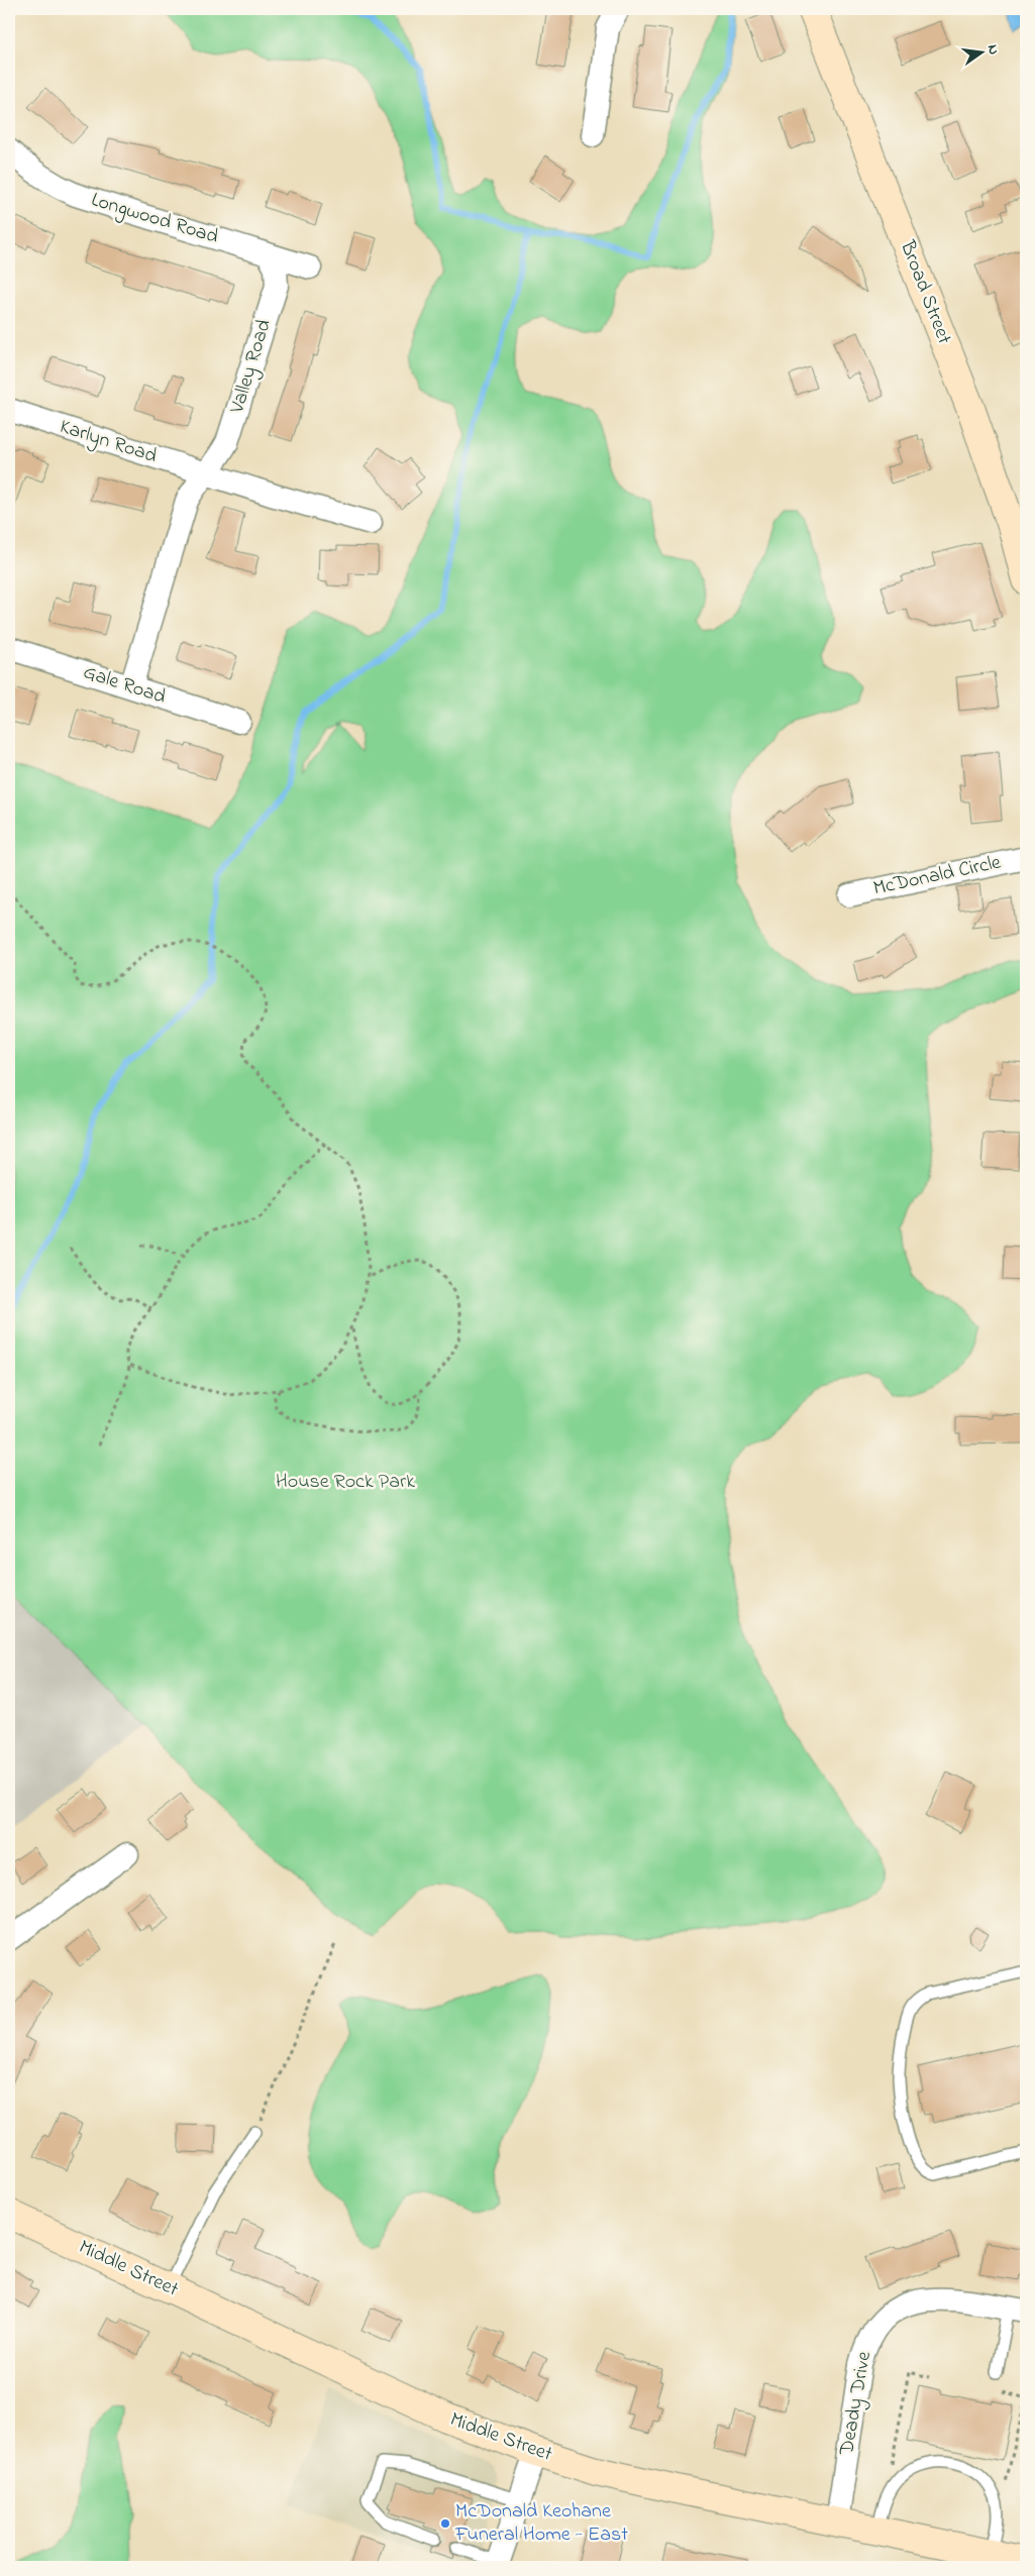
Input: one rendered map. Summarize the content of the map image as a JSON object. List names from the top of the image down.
{
  "streets": {
    "main road": ["Broad Street", "Middle Street"],
    "street": [
      "Longwood Road",
      "Valley Road",
      "Karlyn Road",
      "Gale Road",
      "McDonald Circle",
      "Deady Drive"
    ]
  },
  "crossings": [
    ["Longwood Road", "Valley Road"],
    ["Valley Road", "Karlyn Road"],
    ["Valley Road", "Gale Road"],
    ["Middle Street", "Deady Drive"]
  ],
  "parks": ["House Rock Park"],
  "places": ["McDonald Keohane Funeral Home - East"],
  "north": "right"
}
